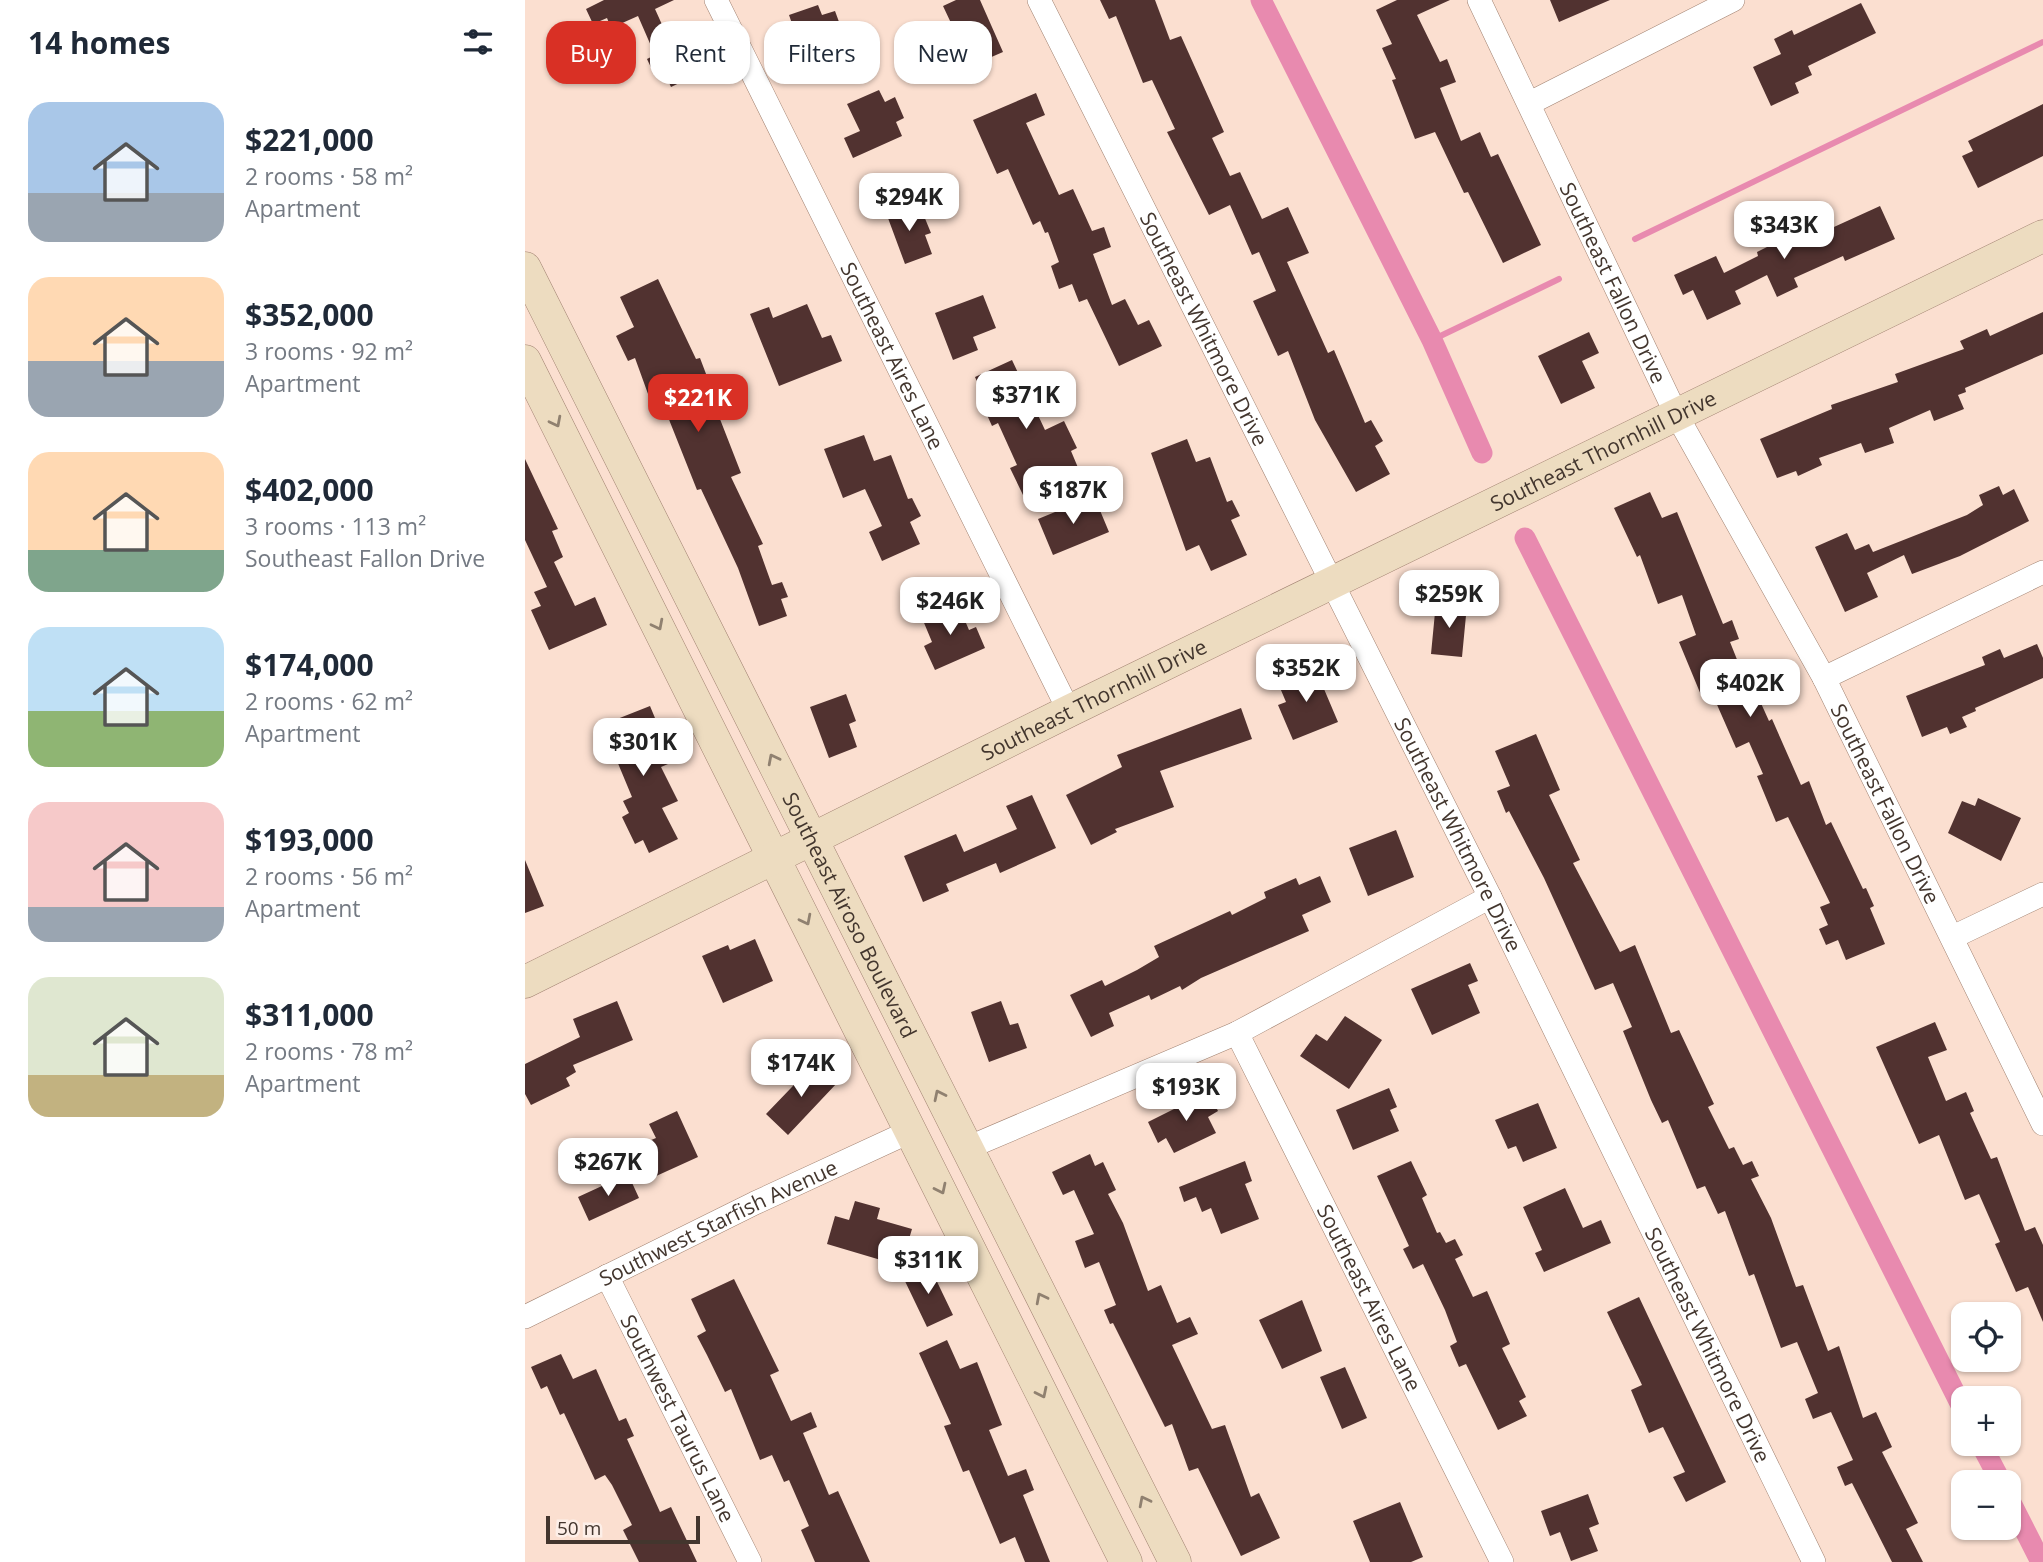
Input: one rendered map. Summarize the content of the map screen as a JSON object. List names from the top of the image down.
{
  "streets": {
    "main road": ["Southeast Thornhill Drive", "Southeast Airoso Boulevard"],
    "street": [
      "Southeast Fallon Drive",
      "Southeast Whitmore Drive",
      "Southeast Aires Lane",
      "Southwest Starfish Avenue",
      "Southwest Taurus Lane"
    ]
  },
  "crossings": [
    ["Southeast Fallon Drive", "Southeast Thornhill Drive"],
    ["Southeast Whitmore Drive", "Southeast Thornhill Drive"],
    ["Southeast Aires Lane", "Southeast Thornhill Drive"],
    ["Southeast Thornhill Drive", "Southeast Airoso Boulevard"],
    ["Southeast Airoso Boulevard", "Southwest Starfish Avenue"],
    ["Southwest Starfish Avenue", "Southwest Taurus Lane"]
  ],
  "scale_bar": "50 m",
  "page": {
    "heading": "14 homes",
    "chip": [
      "Buy",
      "Rent",
      "Filters",
      "New"
    ],
    "list": [
      {
        "name": "$221,000",
        "note": "2 rooms · 58 m² · Apartment"
      },
      {
        "name": "$352,000",
        "note": "3 rooms · 92 m² · Apartment"
      },
      {
        "name": "$402,000",
        "note": "3 rooms · 113 m² · Southeast Fallon Drive"
      },
      {
        "name": "$174,000",
        "note": "2 rooms · 62 m² · Apartment"
      },
      {
        "name": "$193,000",
        "note": "2 rooms · 56 m² · Apartment"
      },
      {
        "name": "$311,000",
        "note": "2 rooms · 78 m² · Apartment"
      }
    ],
    "price": [
      "$294K",
      "$343K",
      "$371K",
      "$221K",
      "$187K",
      "$259K",
      "$246K",
      "$352K",
      "$402K",
      "$301K",
      "$174K",
      "$193K",
      "$267K",
      "$311K"
    ],
    "map_buttons": ["+", "−"],
    "scale": "50 m"
  }
}
